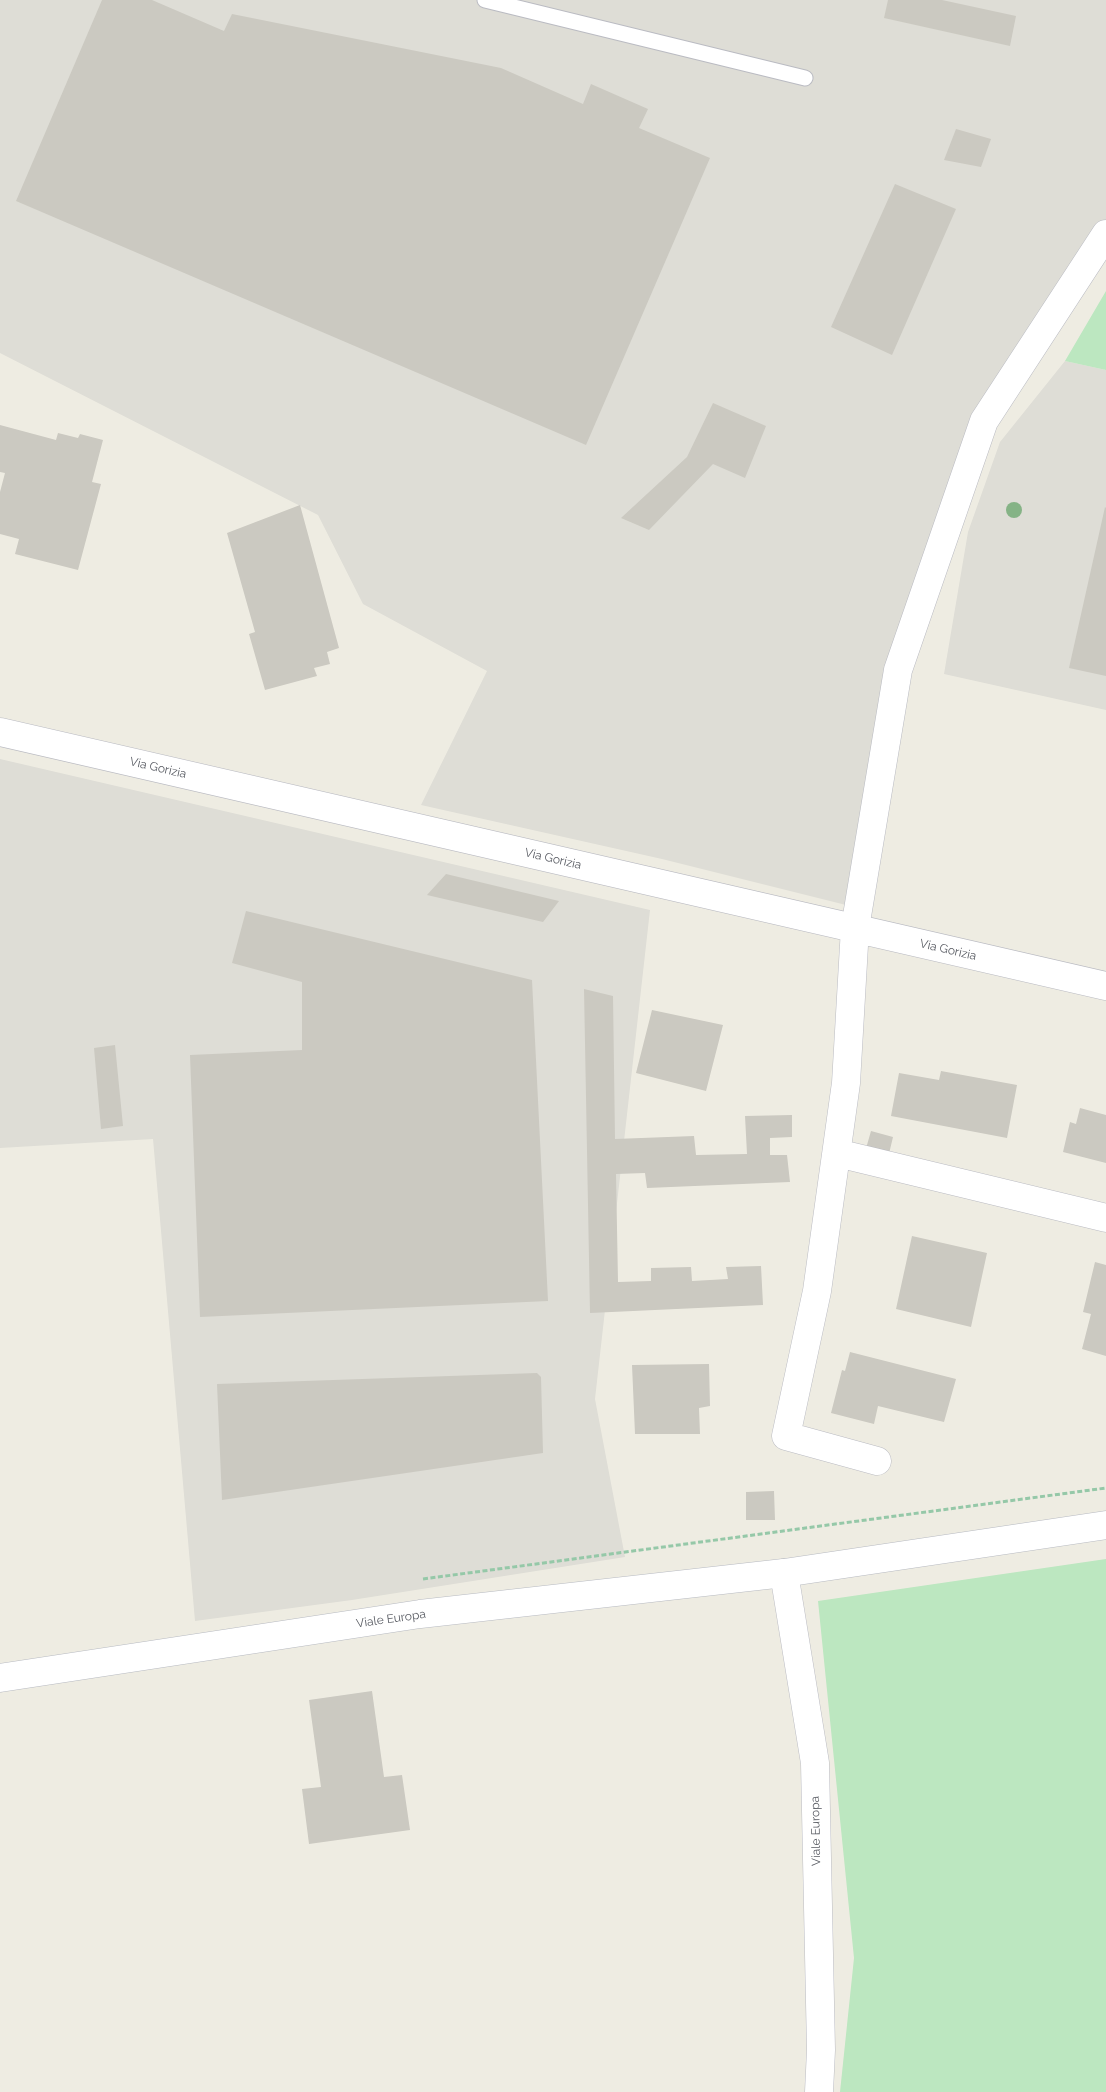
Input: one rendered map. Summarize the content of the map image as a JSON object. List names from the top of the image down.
{
  "streets": {
    "street": ["Via Gorizia", "Viale Europa"]
  }
}
